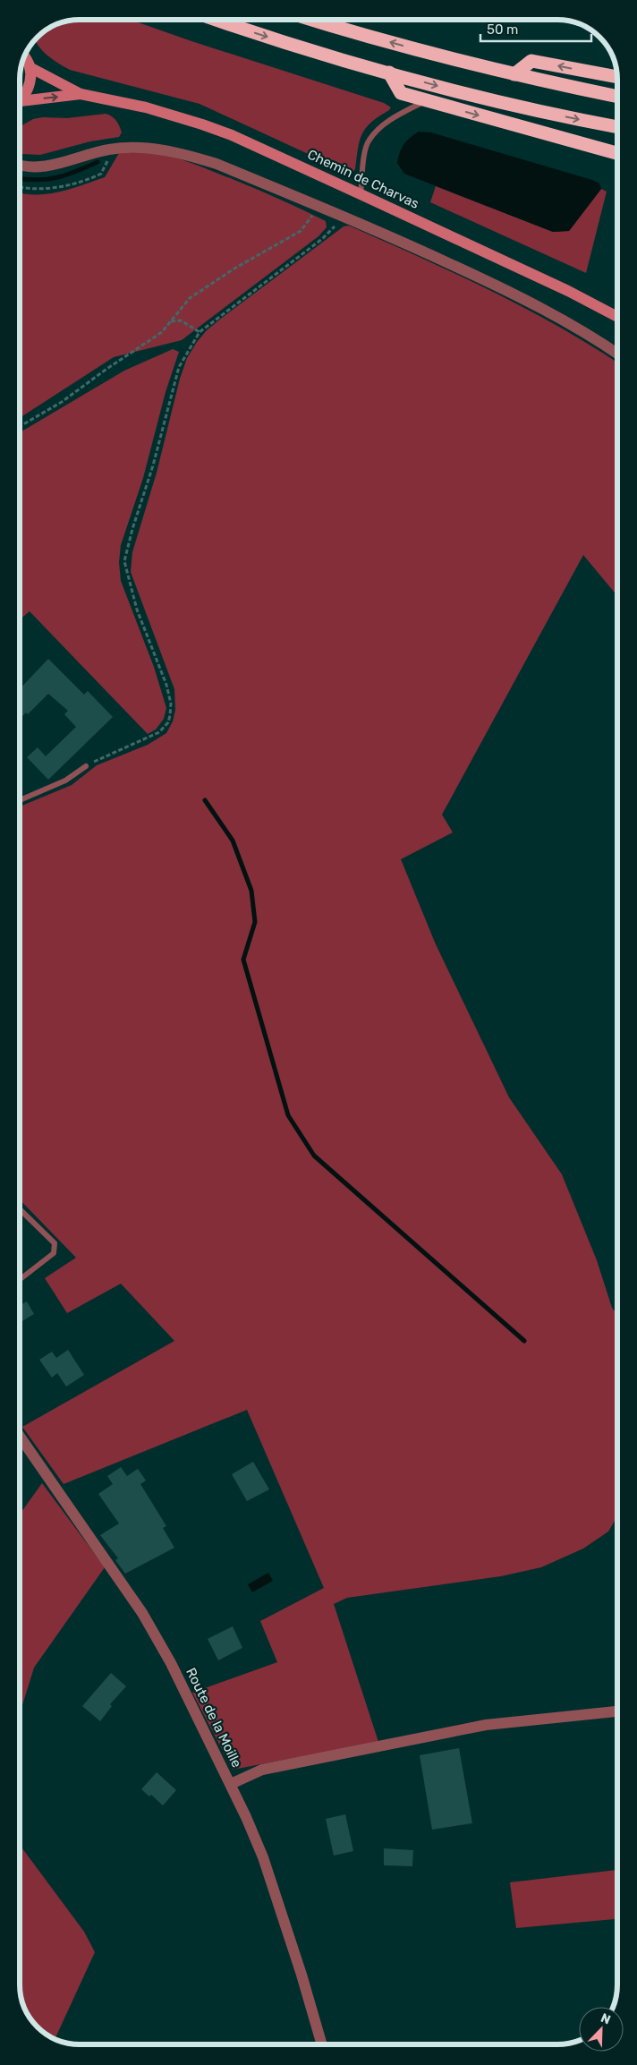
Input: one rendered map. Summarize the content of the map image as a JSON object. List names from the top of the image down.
{
  "streets": {
    "street": ["Chemin de Charvas", "Route de la Moille"]
  },
  "scale_bar": "50 m",
  "north": "top right"
}
